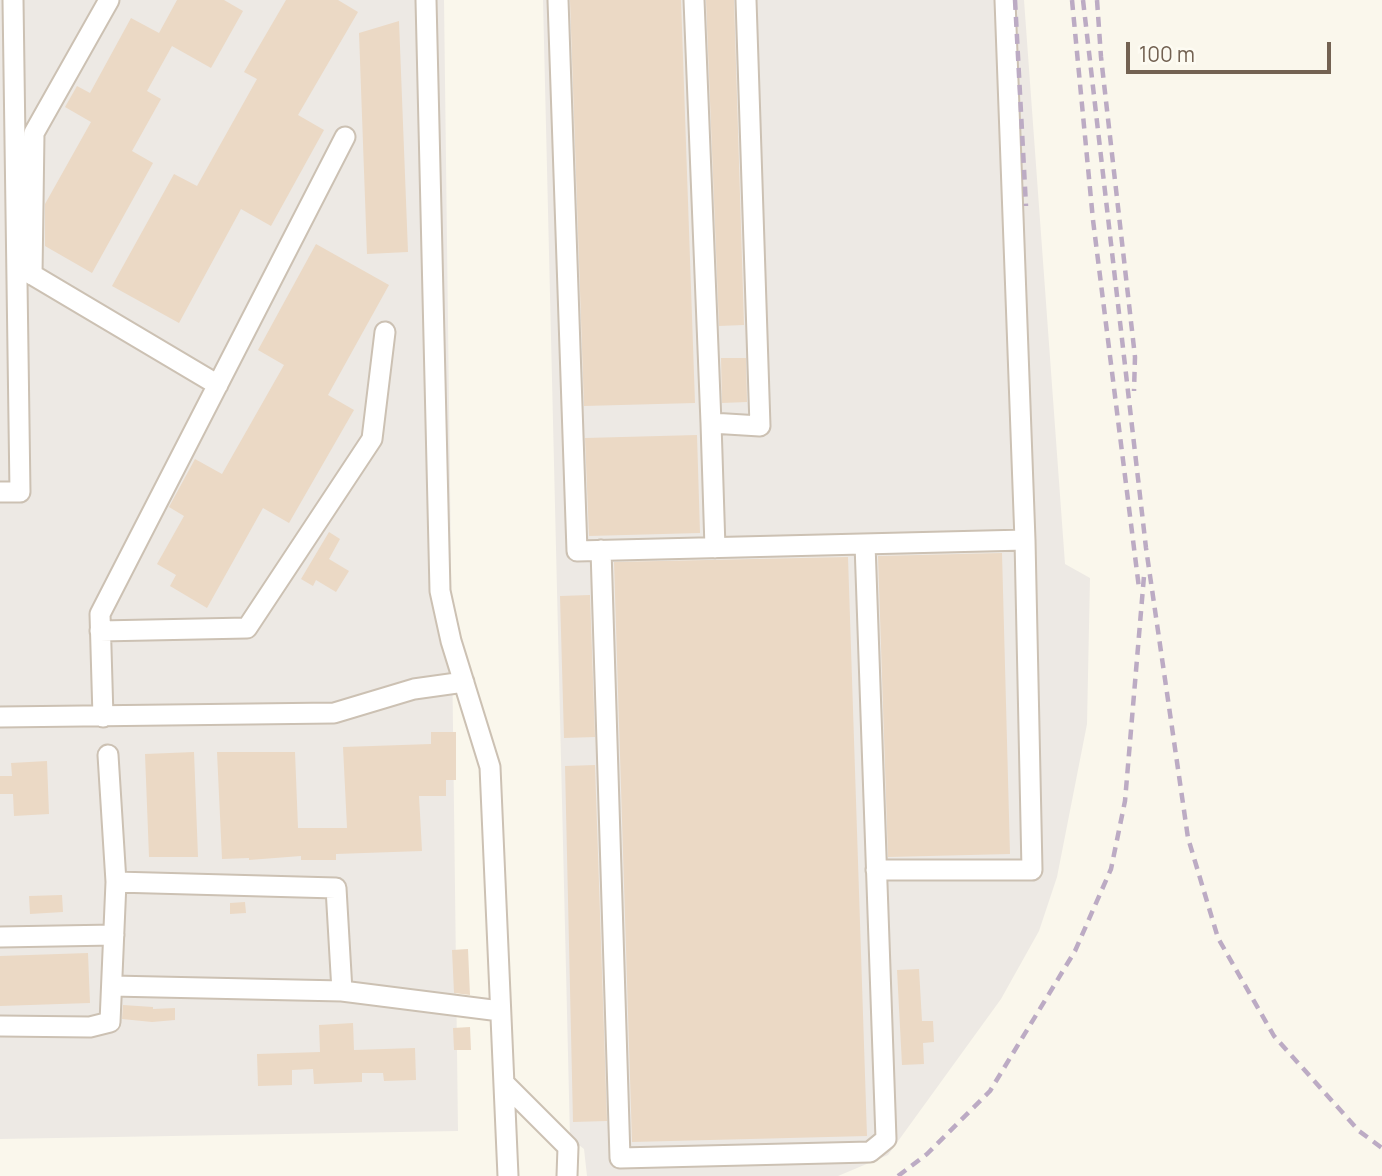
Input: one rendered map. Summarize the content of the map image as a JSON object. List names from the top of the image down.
{
  "scale_bar": "100 m"
}
